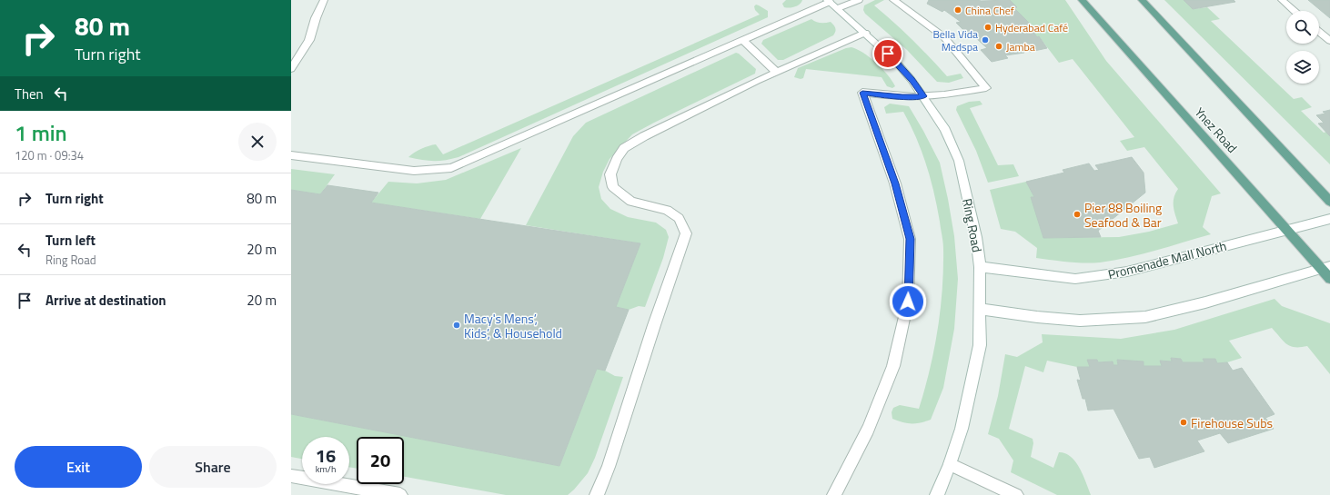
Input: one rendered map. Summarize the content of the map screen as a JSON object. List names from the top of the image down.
{
  "streets": {
    "main road": ["Ynez Road"],
    "street": ["Ring Road", "Promenade Mall North"]
  },
  "crossings": [
    ["Ynez Road", "Promenade Mall North"],
    ["Ring Road", "Promenade Mall North"]
  ],
  "places": [
    "China Chef",
    "Hyderabad Café",
    "Bella Vida Medspa",
    "Jamba",
    "Pier 88 Boiling Seafood & Bar",
    "Macy's Mens’, Kids’, & Household",
    "Firehouse Subs"
  ],
  "page": {
    "turn": ["80 m", "Turn right"],
    "then": "Then",
    "heading": ["1 min", "120 m · 09:34"],
    "list": [
      {
        "name": "Turn right",
        "value": "80 m"
      },
      {
        "name": "Turn left",
        "note": "Ring Road",
        "value": "20 m"
      },
      {
        "name": "Arrive at destination",
        "value": "20 m"
      }
    ],
    "speed": "16 km/h",
    "limit": "20",
    "buttons": ["Exit", "Share"]
  }
}
